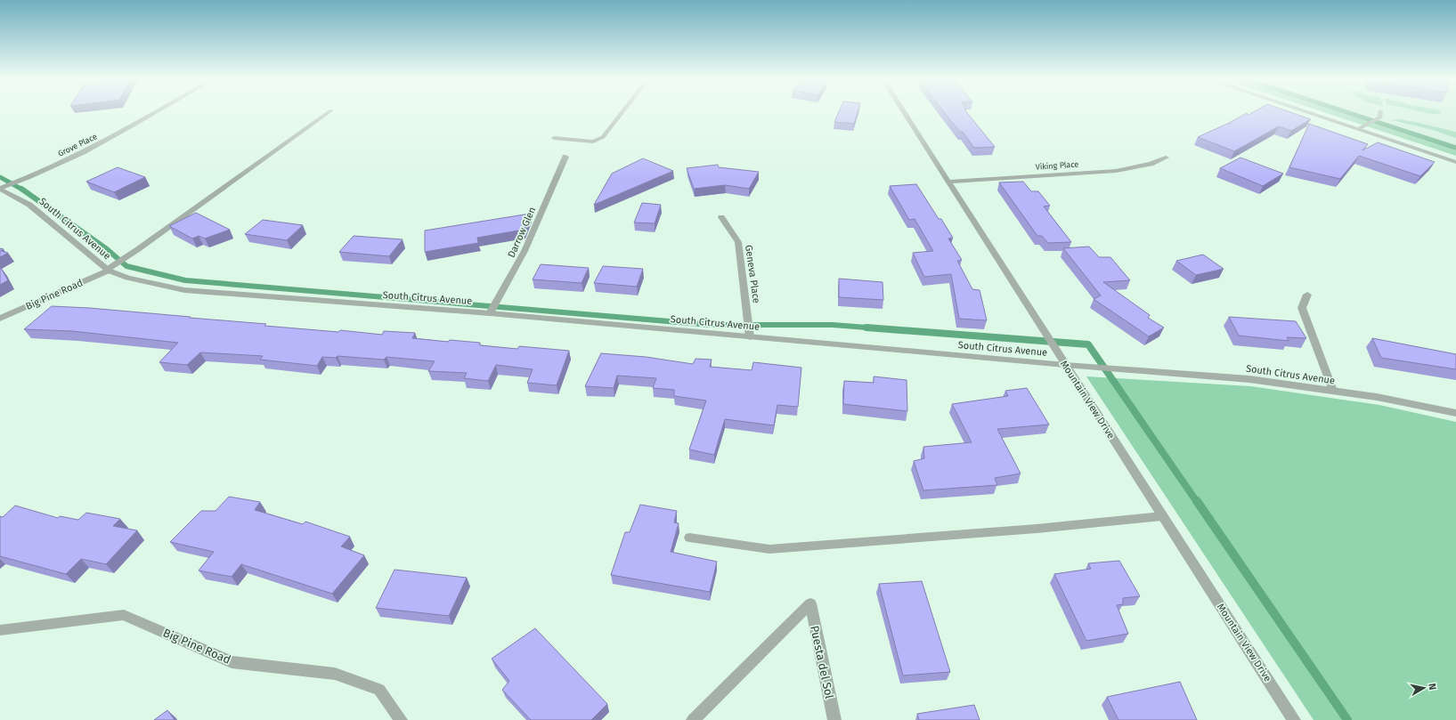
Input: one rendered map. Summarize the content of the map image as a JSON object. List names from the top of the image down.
{
  "streets": {
    "street": [
      "Grove Place",
      "Viking Place",
      "South Citrus Avenue",
      "Darrow Glen",
      "Geneva Place",
      "Big Pine Road",
      "Mountain View Drive",
      "Puesta del Sol"
    ]
  },
  "crossings": [
    ["Grove Place", "South Citrus Avenue"],
    ["Viking Place", "Mountain View Drive"],
    ["South Citrus Avenue", "Darrow Glen"],
    ["South Citrus Avenue", "Geneva Place"],
    ["South Citrus Avenue", "Big Pine Road"],
    ["South Citrus Avenue", "Mountain View Drive"]
  ],
  "north": "right"
}
